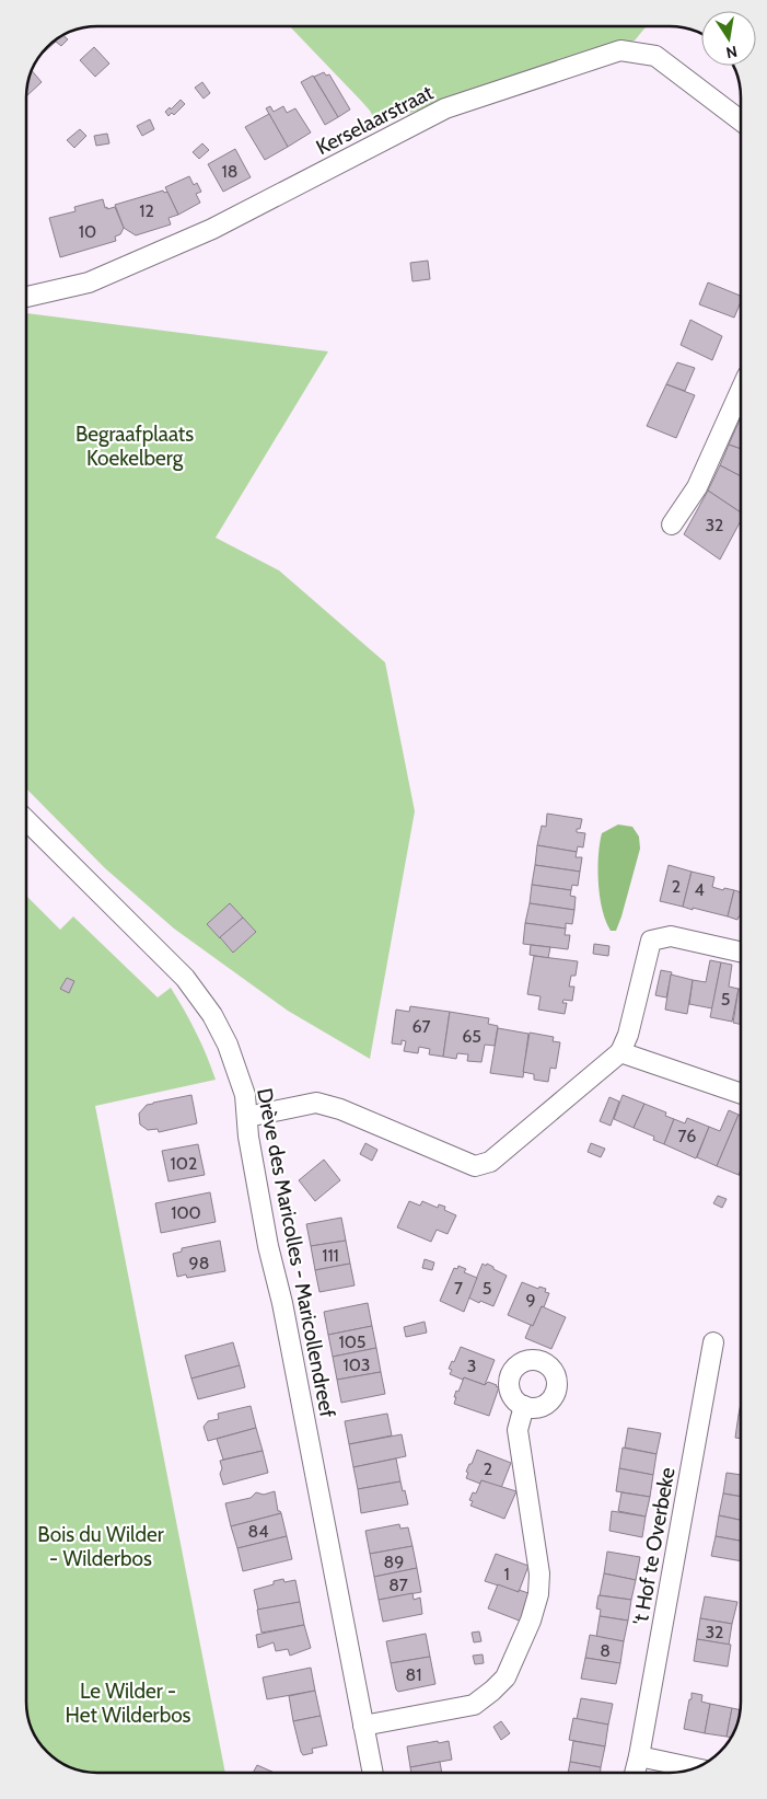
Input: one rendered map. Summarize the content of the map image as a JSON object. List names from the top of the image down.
{
  "streets": {
    "street": ["Kerselaarstraat", "Drève des Maricolles - Maricollendreef", "'t Hof te Overbeke"]
  },
  "parks": ["Begraafplaats Koekelberg", "Bois du Wilder - Wilderbos", "Le Wilder - Het Wilderbos"],
  "house_numbers": [
    "18",
    "12",
    "10",
    "32",
    "2",
    "4",
    "5",
    "67",
    "65",
    "76",
    "102",
    "100",
    "111",
    "98",
    "7",
    "5",
    "9",
    "105",
    "103",
    "3",
    "2",
    "84",
    "89",
    "1",
    "87",
    "32",
    "8",
    "81"
  ],
  "north": "bottom"
}
